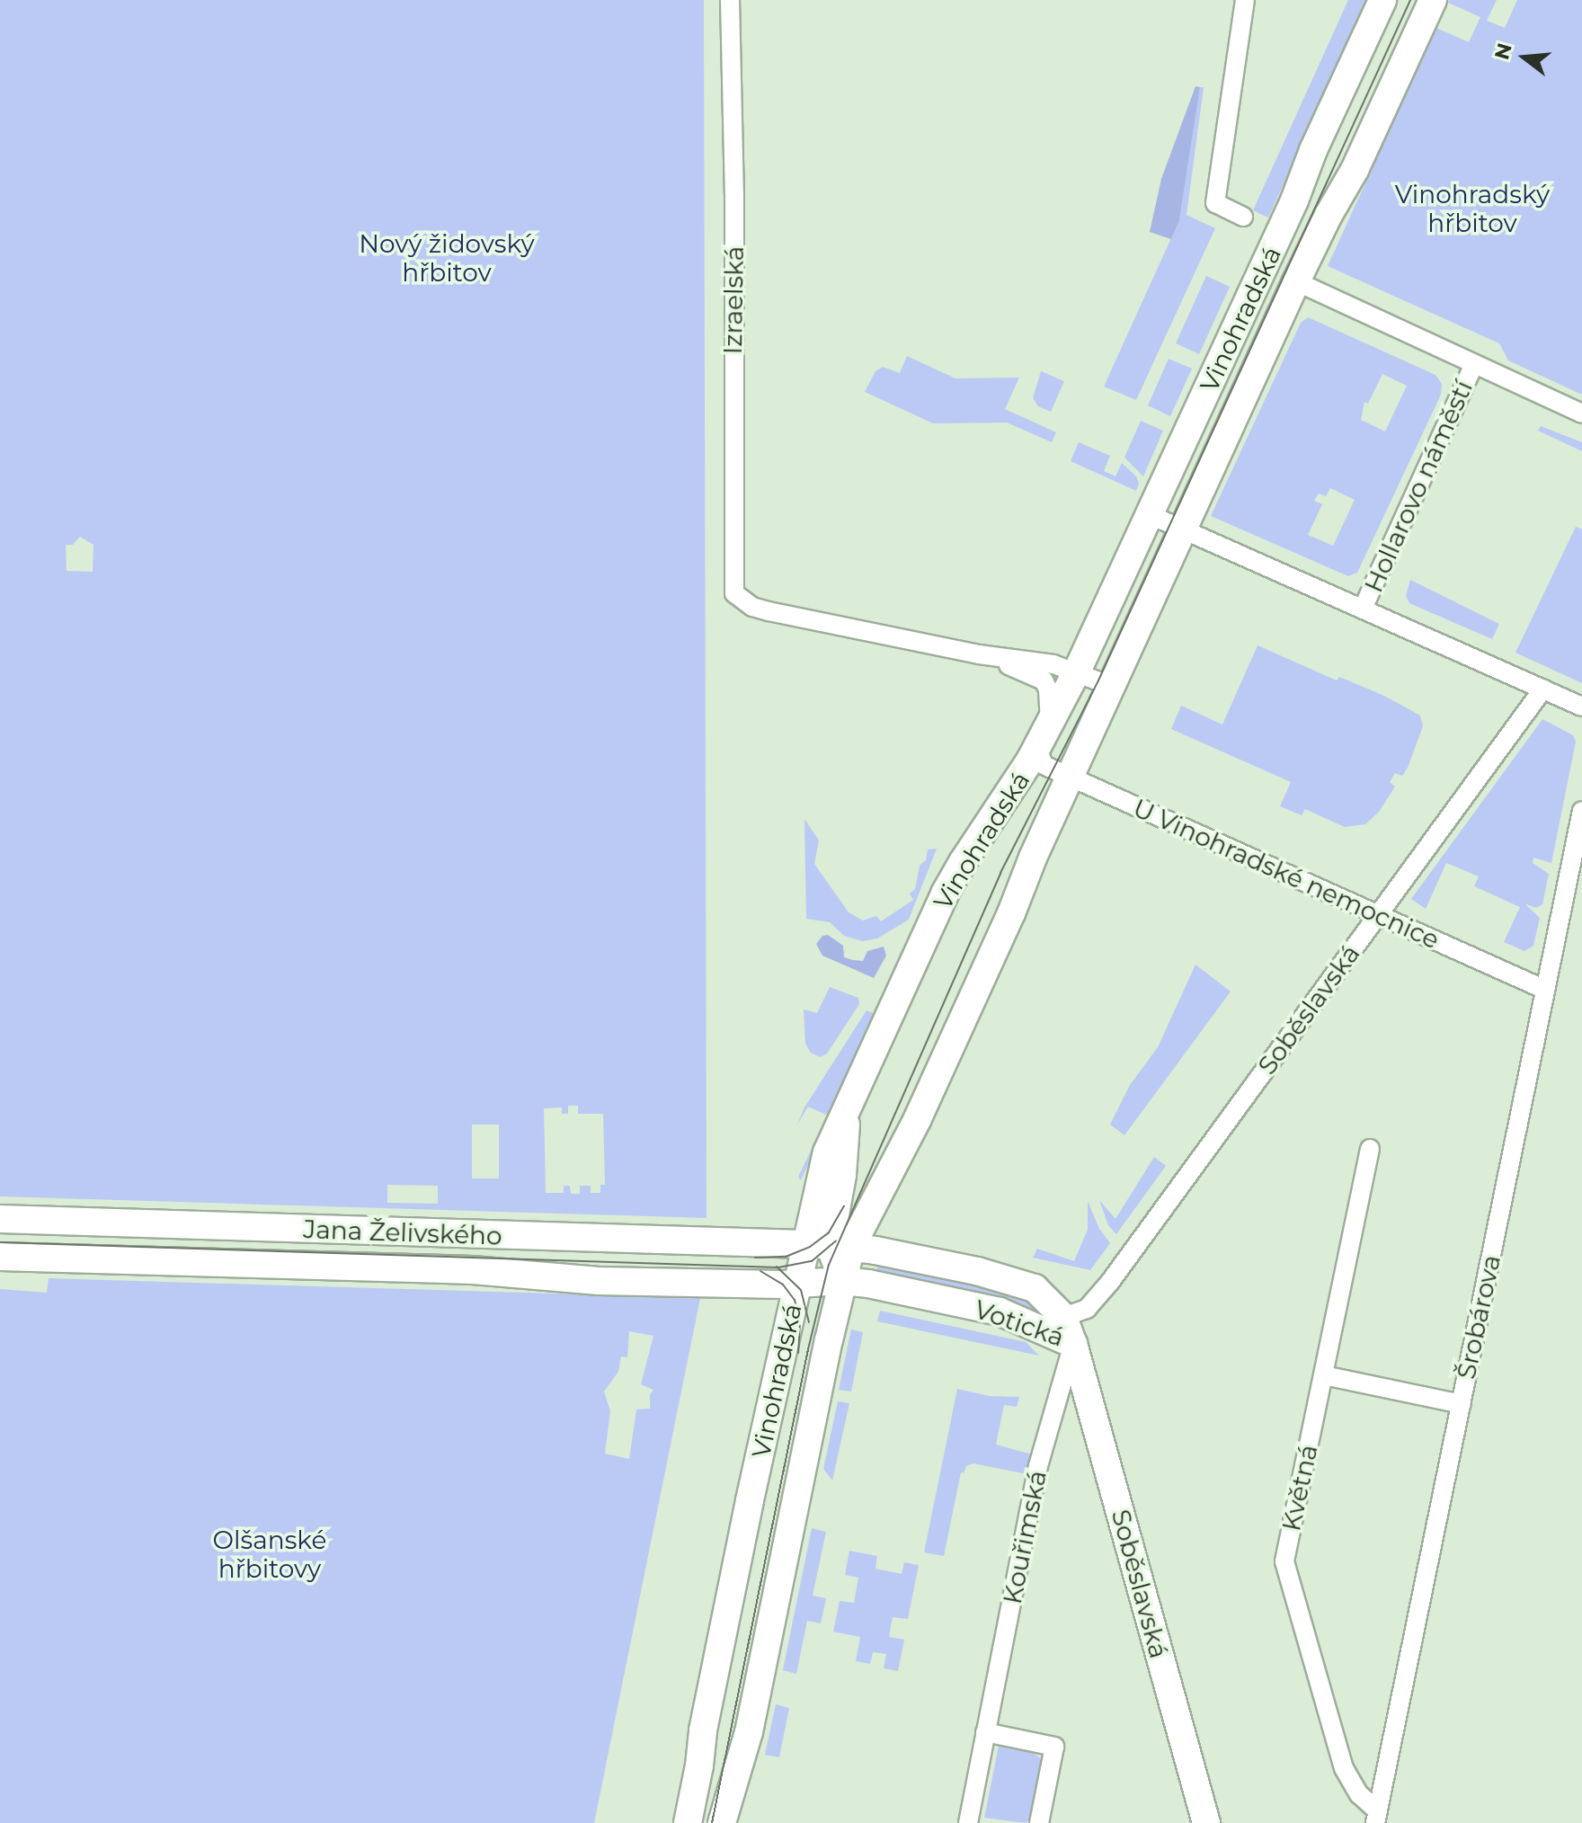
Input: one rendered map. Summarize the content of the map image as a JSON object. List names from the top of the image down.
{
  "streets": {
    "main road": [
      "Vinohradská",
      "Soběslavská",
      "Jana Želivského",
      "Votická"
    ],
    "street": [
      "Izraelská",
      "Hollarovo náměstí",
      "U Vinohradské nemocnice",
      "Šrobárova",
      "Květná",
      "Kouřimská"
    ]
  },
  "crossings": [
    ["Vinohradská", "Hollarovo náměstí"],
    ["Vinohradská", "U Vinohradské nemocnice"],
    ["Vinohradská", "Jana Želivského"],
    ["Vinohradská", "Votická"],
    ["Hollarovo náměstí", "Soběslavská"],
    ["U Vinohradské nemocnice", "Soběslavská"],
    ["U Vinohradské nemocnice", "Šrobárova"],
    ["Soběslavská", "Votická"],
    ["Soběslavská", "Kouřimská"],
    ["Jana Želivského", "Votická"],
    ["Šrobárova", "Květná"],
    ["Votická", "Kouřimská"]
  ],
  "parks": ["Vinohradský hřbitov", "Nový židovský hřbitov", "Olšanské hřbitovy"],
  "north": "left"
}
